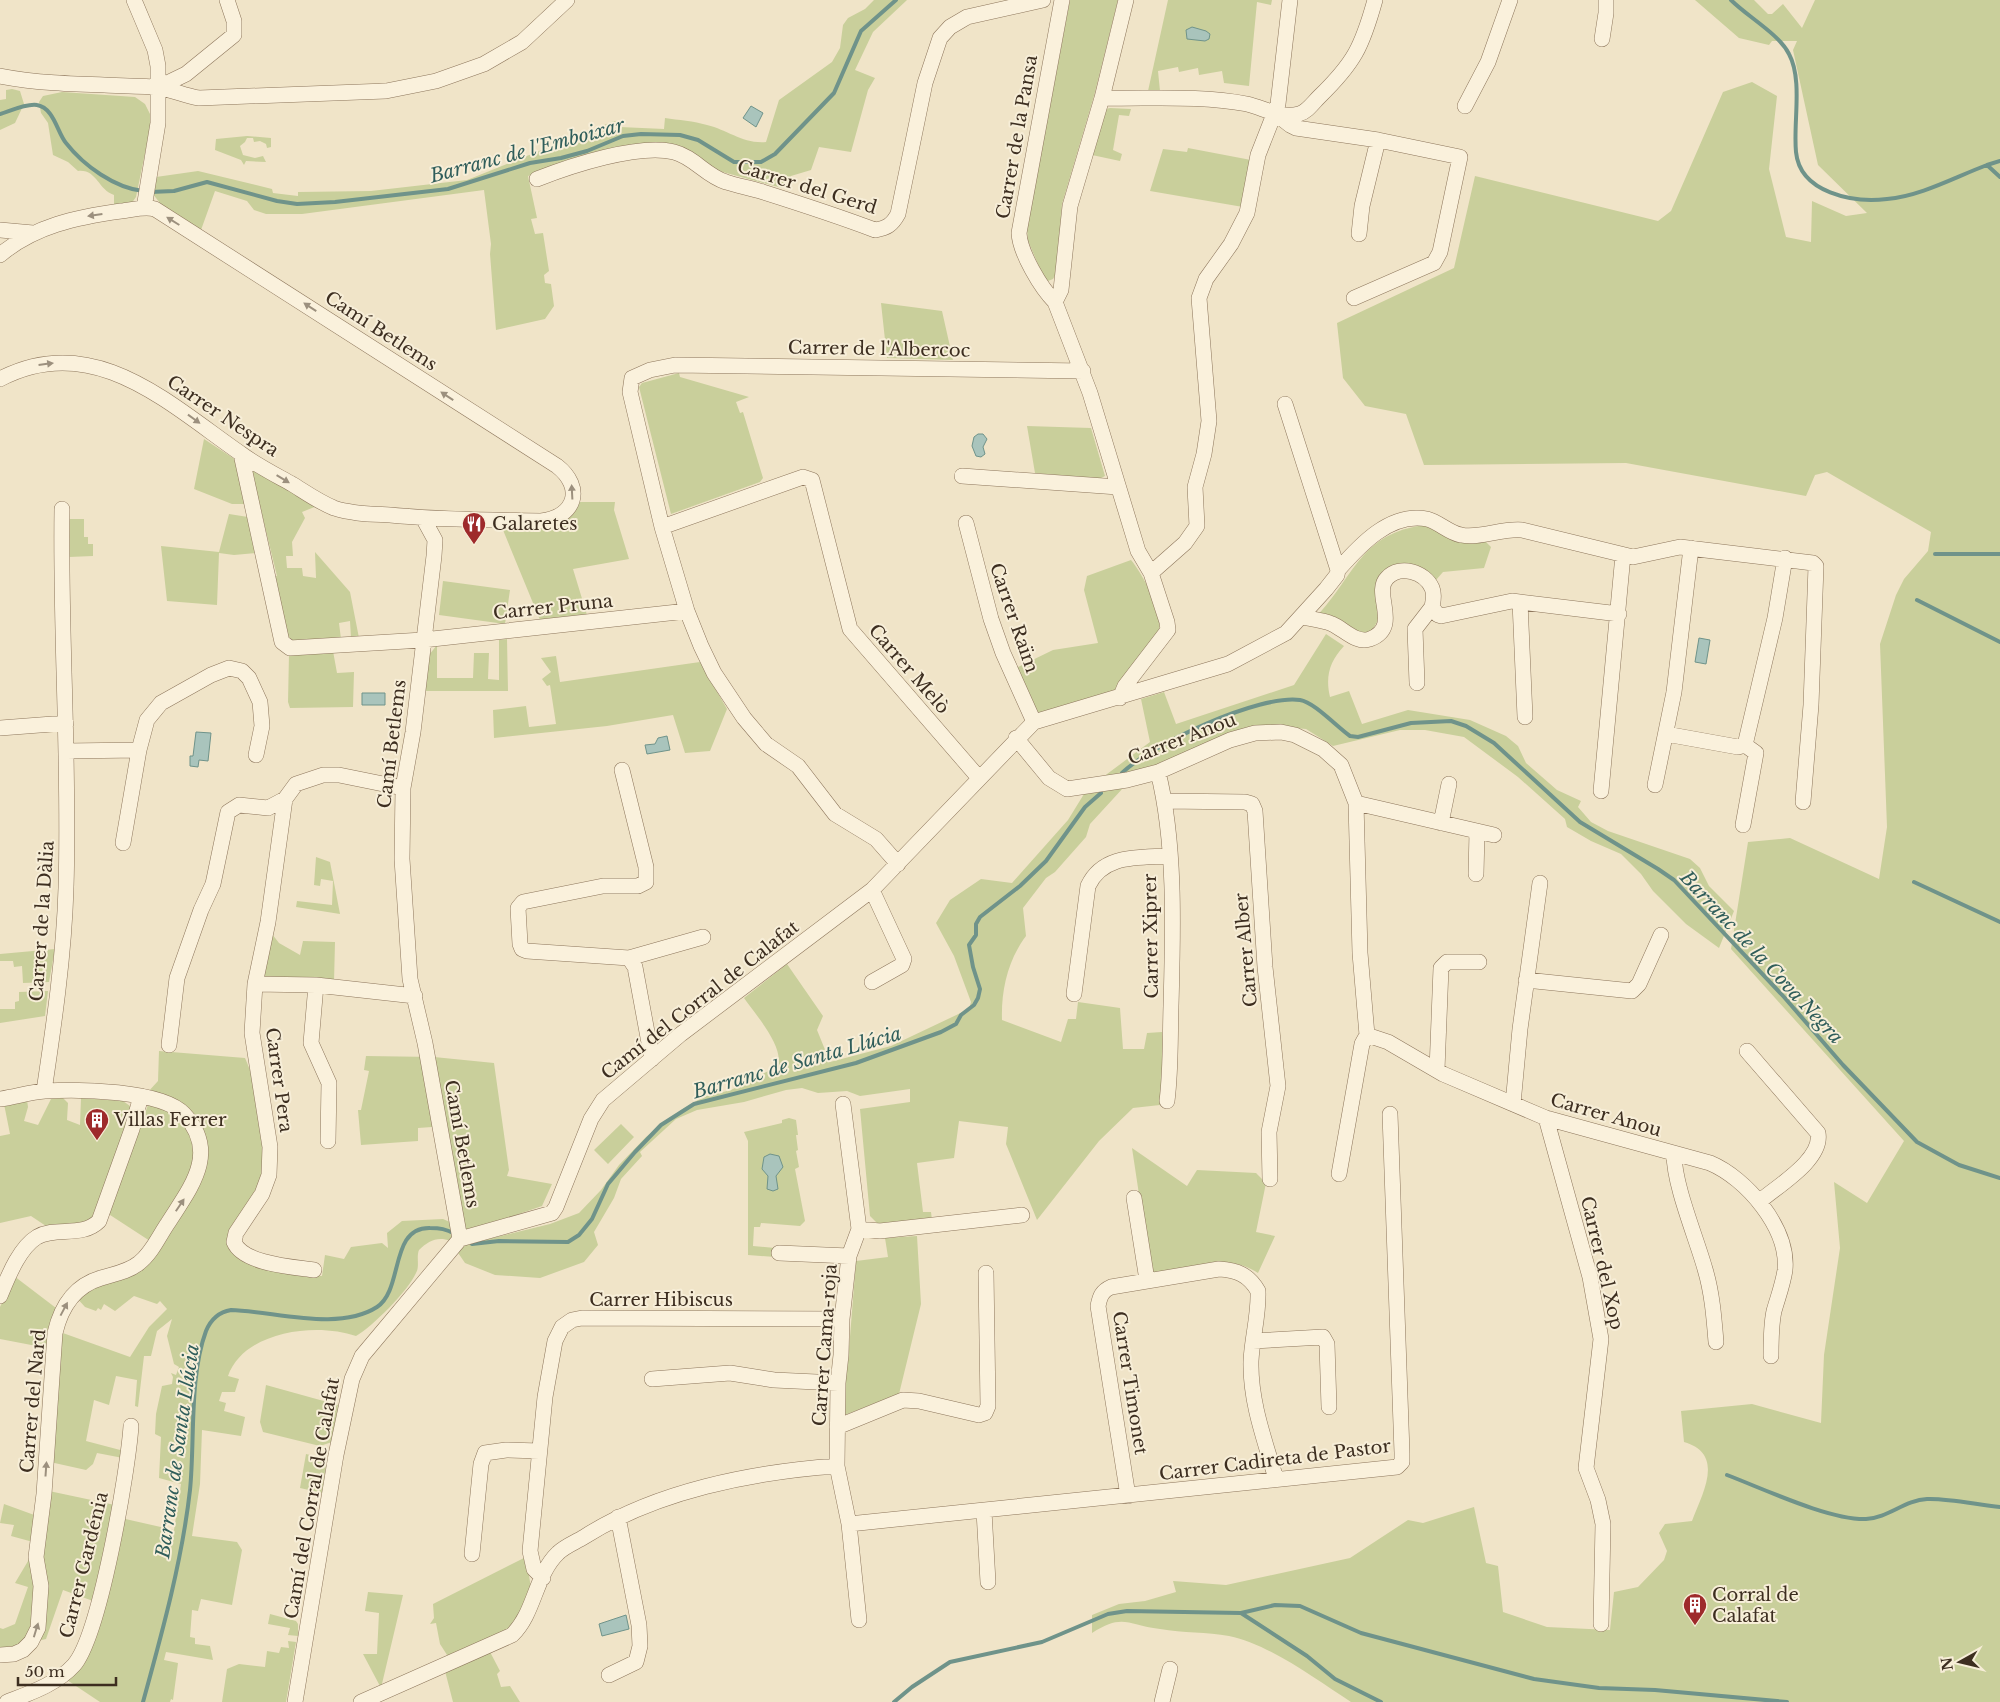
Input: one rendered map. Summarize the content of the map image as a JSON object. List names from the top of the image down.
{
  "streets": {
    "street": [
      "Carrer de la Pansa",
      "Carrer del Gerd",
      "Camí Betlems",
      "Carrer de l'Albercoc",
      "Carrer Nespra",
      "Carrer Pruna",
      "Carrer Raïm",
      "Carrer Melò",
      "Carrer Anou",
      "Carrer de la Dàlia",
      "Carrer Xiprer",
      "Carrer Alber",
      "Camí del Corral de Calafat",
      "Carrer Pera",
      "Carrer del Xop",
      "Carrer Hibiscus",
      "Carrer Cama-roja",
      "Carrer Timonet",
      "Carrer del Nard",
      "Carrer Cadireta de Pastor",
      "Carrer Gardénia"
    ]
  },
  "crossings": [
    ["Carrer de la Pansa", "Carrer de l'Albercoc"],
    ["Carrer de la Pansa", "Camí del Corral de Calafat"],
    ["Camí Betlems", "Carrer Nespra"],
    ["Camí Betlems", "Carrer Pruna"],
    ["Camí Betlems", "Camí del Corral de Calafat"],
    ["Carrer de l'Albercoc", "Carrer Melò"],
    ["Carrer Nespra", "Carrer Pruna"],
    ["Carrer Raïm", "Camí del Corral de Calafat"],
    ["Carrer Melò", "Camí del Corral de Calafat"],
    ["Carrer Anou", "Carrer Xiprer"],
    ["Carrer Anou", "Camí del Corral de Calafat"],
    ["Carrer Anou", "Carrer del Xop"],
    ["Carrer de la Dàlia", "Carrer del Nard"],
    ["Carrer Xiprer", "Carrer Alber"],
    ["Carrer Hibiscus", "Carrer Cama-roja"],
    ["Carrer Timonet", "Carrer Cadireta de Pastor"]
  ],
  "one_way": ["Carrer Nespra", "Carrer del Nard"],
  "water": ["Barranc de l'Emboixar", "Barranc de la Cova Negra", "Barranc de Santa Llúcia"],
  "places": {
    "restaurant": ["Galaretes"],
    "building": ["Villas Ferrer", "Corral de Calafat"]
  },
  "scale_bar": "50 m",
  "north": "left"
}
